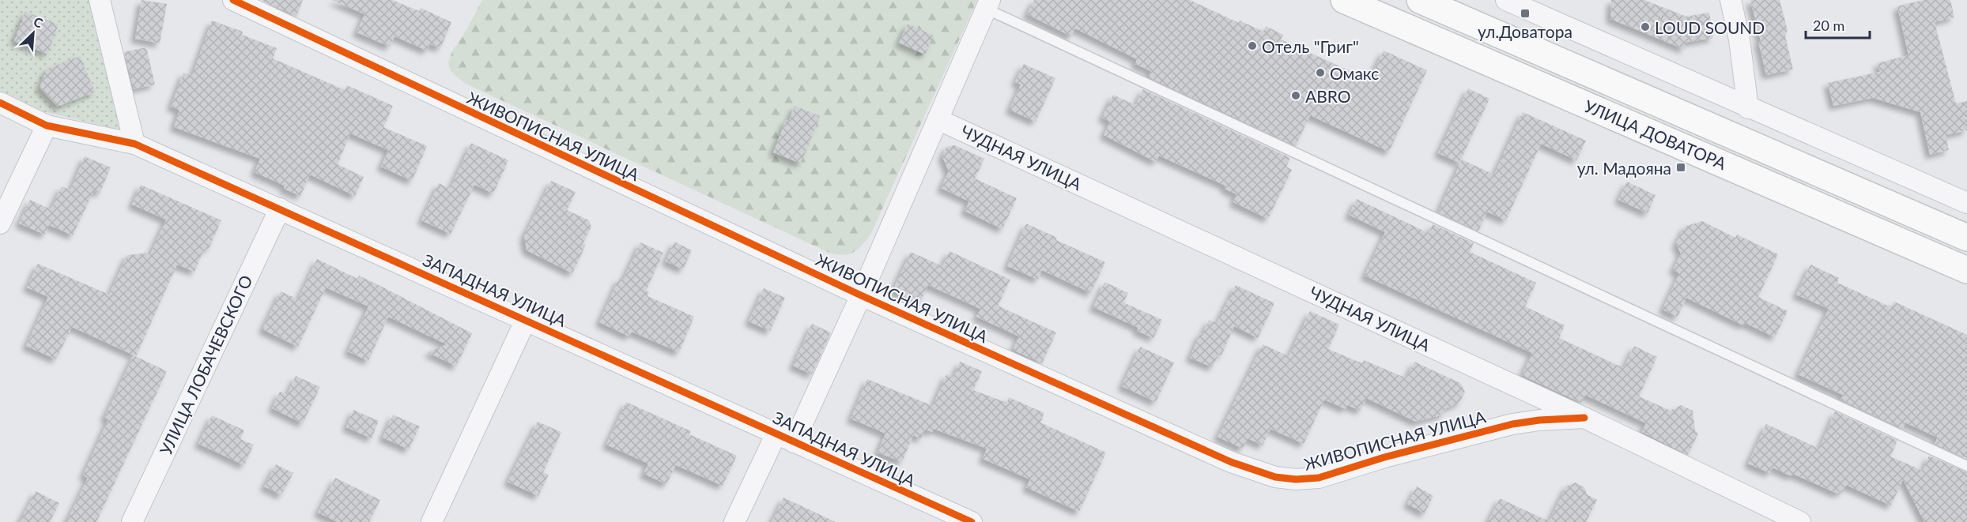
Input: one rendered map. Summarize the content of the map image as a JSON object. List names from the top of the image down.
{
  "streets": {
    "main road": ["УЛИЦА ДОВАТОРА"],
    "street": [
      "ЖИВОПИСНАЯ УЛИЦА",
      "ЧУДНАЯ УЛИЦА",
      "ЗАПАДНАЯ УЛИЦА",
      "УЛИЦА ЛОБАЧЕВСКОГО"
    ]
  },
  "crossings": [
    ["ЖИВОПИСНАЯ УЛИЦА", "ЧУДНАЯ УЛИЦА"],
    ["ЗАПАДНАЯ УЛИЦА", "УЛИЦА ЛОБАЧЕВСКОГО"]
  ],
  "places": {
    "transit": ["ул.Доватора", "ул. Мадояна"],
    "other": [
      "LOUD SOUND",
      "Отель \"Григ\"",
      "Омакс",
      "ABRO"
    ]
  },
  "scale_bar": "20 m",
  "north": "top right"
}
